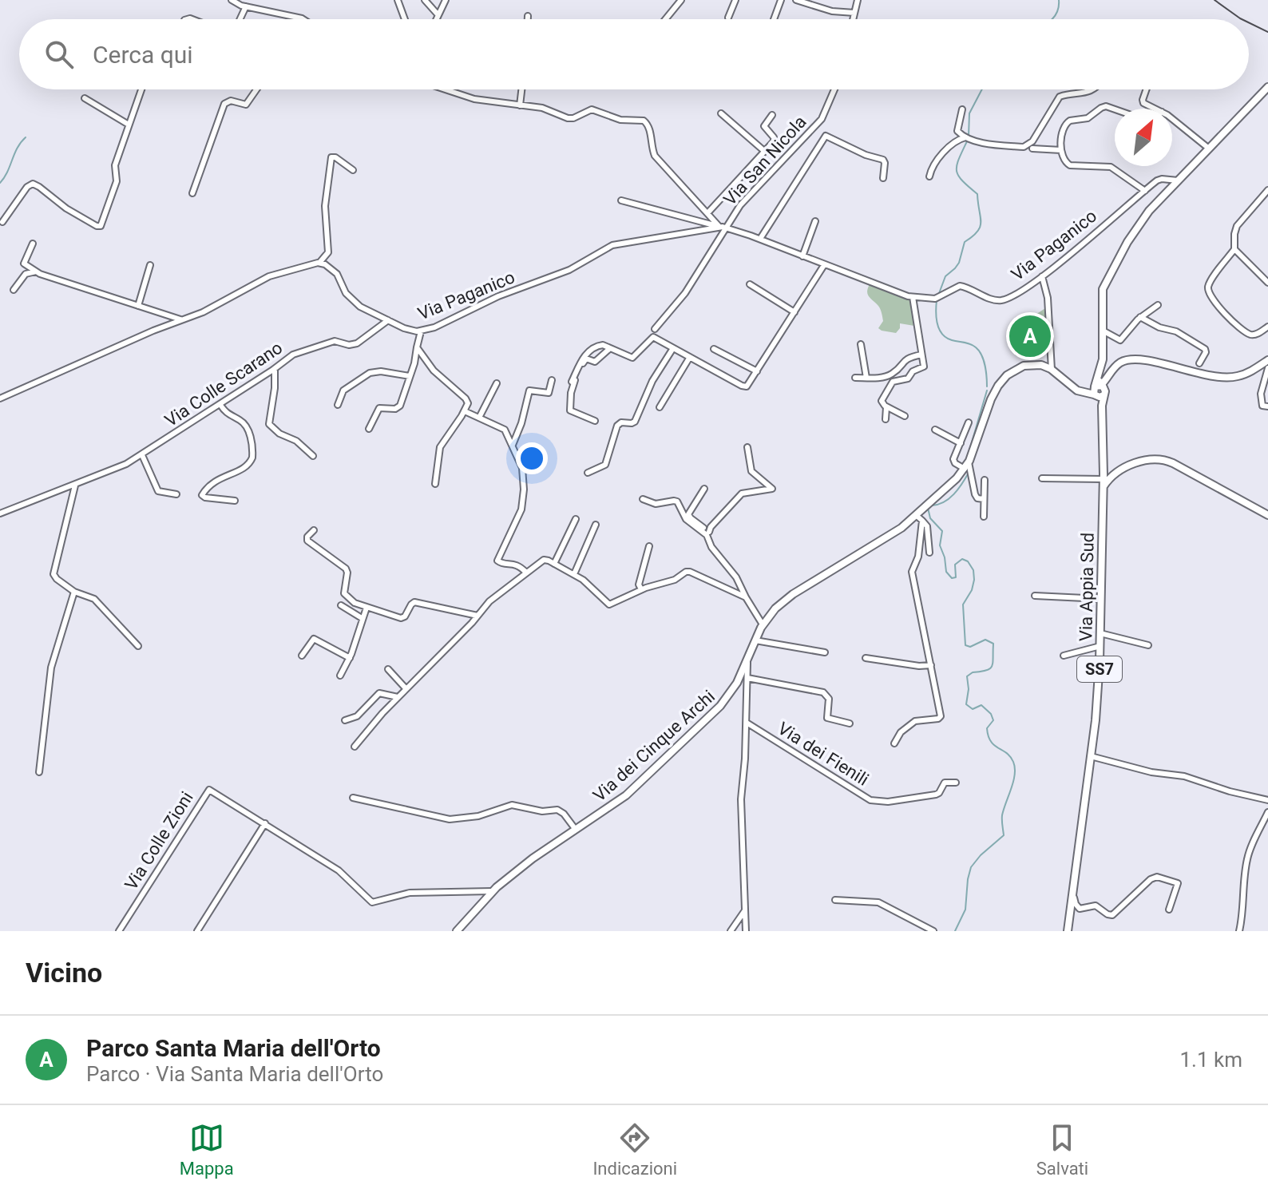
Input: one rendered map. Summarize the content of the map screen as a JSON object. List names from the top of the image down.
{
  "streets": {
    "main road": ["Via Appia Sud", "SS7", "Via dei Cinque Archi"],
    "street": [
      "Via San Nicola",
      "Via Paganico",
      "Via Colle Scarano",
      "Via dei Fienili",
      "Via Colle Zioni"
    ]
  },
  "crossings": [
    ["Via San Nicola", "Via Paganico"],
    ["Via Paganico", "Via Colle Scarano"],
    ["Via dei Cinque Archi", "Via Colle Zioni"]
  ],
  "north": "top right",
  "page": {
    "search": "Cerca qui",
    "pins": "A",
    "heading": "Vicino",
    "list": [
      {
        "mark": "A",
        "name": "Parco Santa Maria dell'Orto",
        "note": "Parco · Via Santa Maria dell'Orto",
        "value": "1.1 km"
      }
    ],
    "nav": ["Mappa", "Indicazioni", "Salvati"]
  }
}
